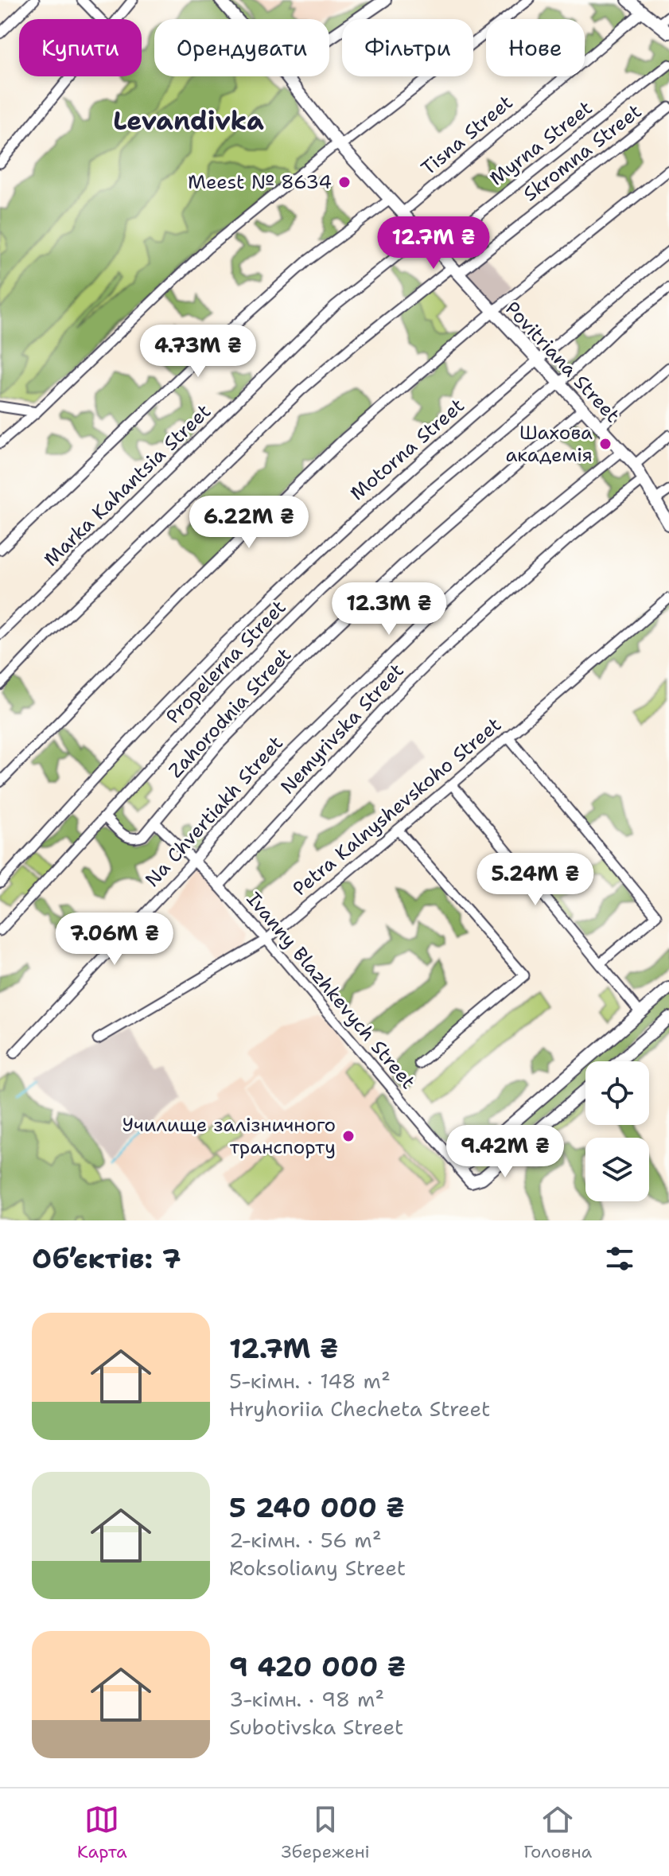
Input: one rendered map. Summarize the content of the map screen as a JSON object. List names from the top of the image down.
{
  "streets": {
    "street": [
      "Tisna Street",
      "Myrna Street",
      "Skromna Street",
      "Povitriana Street",
      "Motorna Street",
      "Marka Kahantsia Street",
      "Propelerna Street",
      "Zahorodnia Street",
      "Nemyrivska Street",
      "Petra Kalnyshevskoho Street",
      "Na Chvertiakh Street",
      "Ivanny Blazhkevych Street"
    ]
  },
  "crossings": [
    ["Tisna Street", "Povitriana Street"],
    ["Myrna Street", "Povitriana Street"],
    ["Skromna Street", "Povitriana Street"],
    ["Povitriana Street", "Motorna Street"],
    ["Povitriana Street", "Marka Kahantsia Street"],
    ["Povitriana Street", "Propelerna Street"],
    ["Povitriana Street", "Zahorodnia Street"],
    ["Povitriana Street", "Nemyrivska Street"],
    ["Povitriana Street", "Na Chvertiakh Street"],
    ["Propelerna Street", "Zahorodnia Street"],
    ["Zahorodnia Street", "Ivanny Blazhkevych Street"],
    ["Nemyrivska Street", "Ivanny Blazhkevych Street"],
    ["Petra Kalnyshevskoho Street", "Ivanny Blazhkevych Street"],
    ["Na Chvertiakh Street", "Ivanny Blazhkevych Street"]
  ],
  "districts": ["Levandivka"],
  "places": ["Meest № 8634", "Шахова академія", "Училище залізничного транспорту"],
  "page": {
    "chip": [
      "Купити",
      "Орендувати",
      "Фільтри",
      "Нове"
    ],
    "price": [
      "12.7M ₴",
      "4.73M ₴",
      "6.22M ₴",
      "12.3M ₴",
      "5.24M ₴",
      "7.06M ₴",
      "9.42M ₴"
    ],
    "heading": "Об’єктів: 7",
    "list": [
      {
        "name": "12.7M ₴",
        "note": "5-кімн. · 148 m² · Hryhoriia Checheta Street"
      },
      {
        "name": "5 240 000 ₴",
        "note": "2-кімн. · 56 m² · Roksoliany Street"
      },
      {
        "name": "9 420 000 ₴",
        "note": "3-кімн. · 98 m² · Subotivska Street"
      }
    ],
    "tabs": ["Карта", "Збережені", "Головна"]
  }
}
